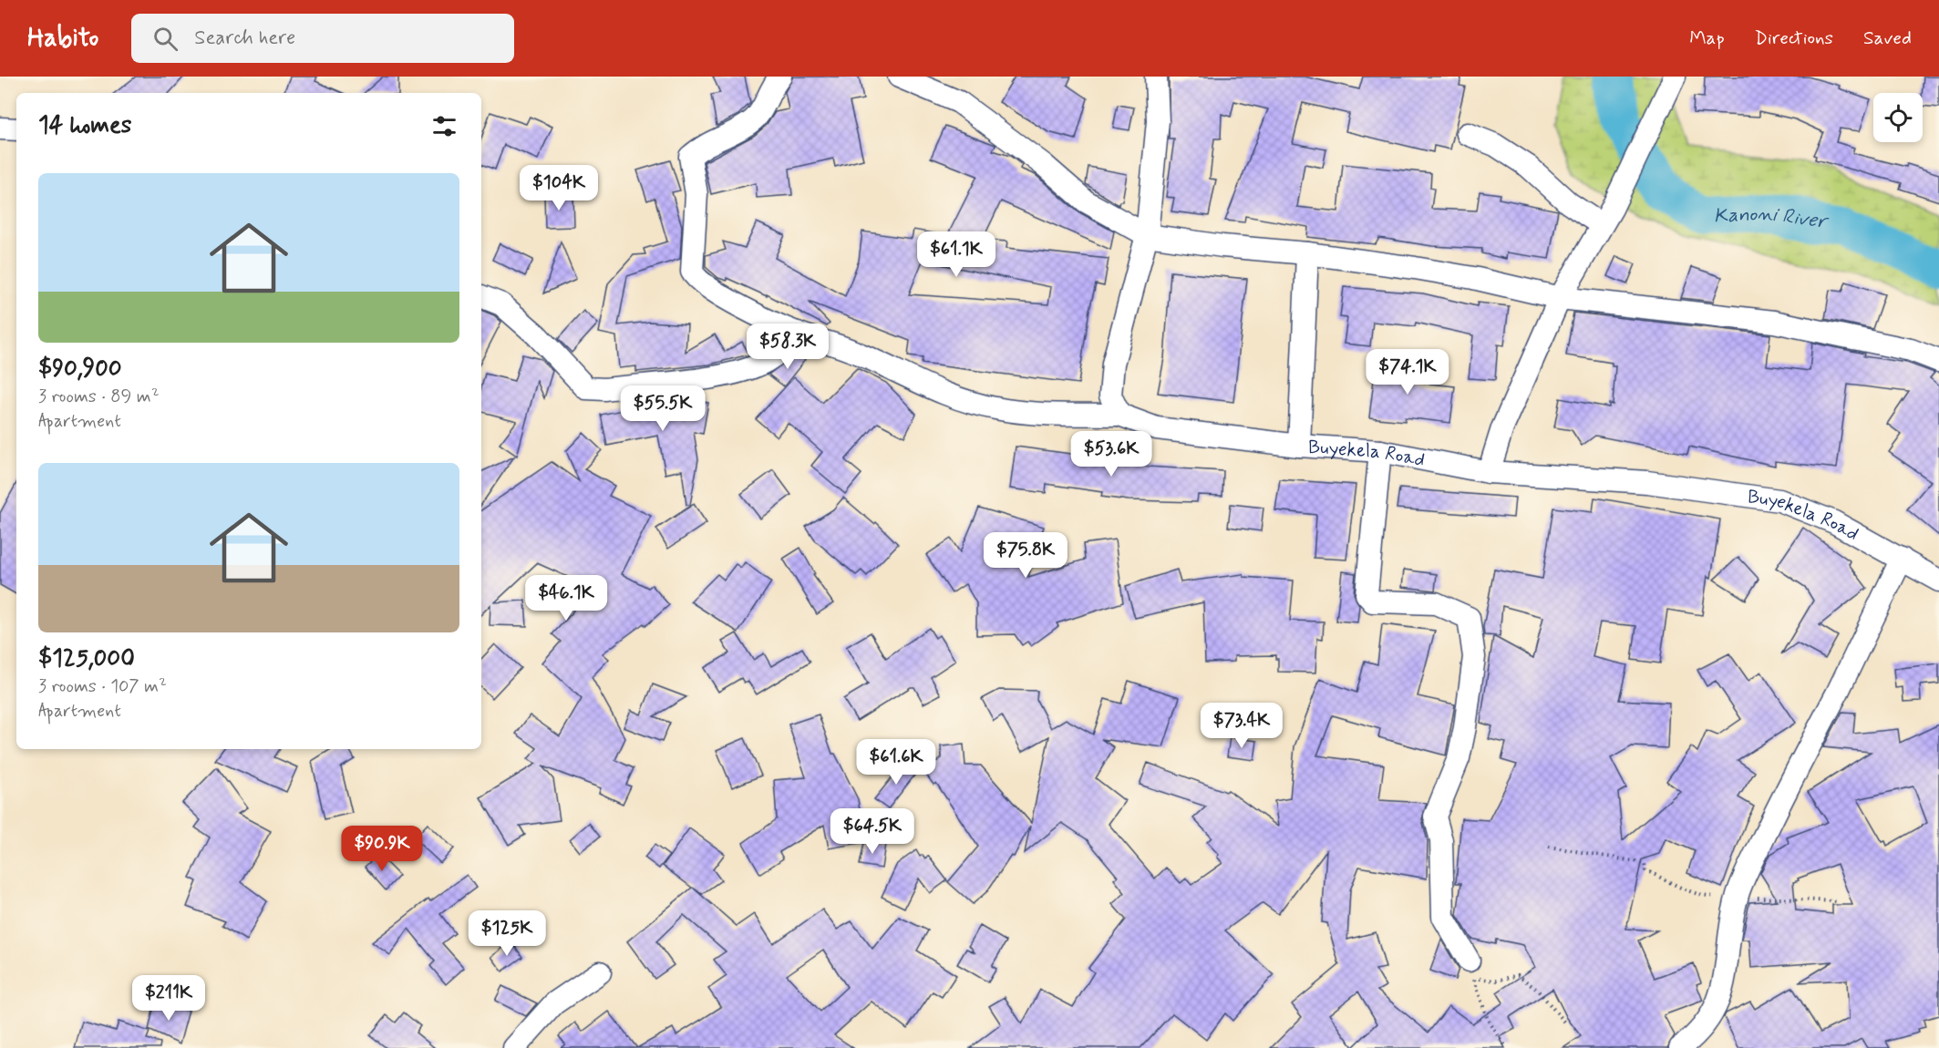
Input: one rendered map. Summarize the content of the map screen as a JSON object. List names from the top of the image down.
{
  "streets": {
    "street": ["Buyekela Road"]
  },
  "water": ["Kanoni River"],
  "page": {
    "header": "Habito",
    "search": "Search here",
    "nav": ["Map", "Directions", "Saved"],
    "heading": "14 homes",
    "list": [
      {
        "name": "$90,900",
        "note": "3 rooms · 89 m² · Apartment"
      },
      {
        "name": "$125,000",
        "note": "3 rooms · 107 m² · Apartment"
      }
    ],
    "price": [
      "$104K",
      "$61.1K",
      "$58.3K",
      "$74.1K",
      "$55.5K",
      "$53.6K",
      "$75.8K",
      "$46.1K",
      "$73.4K",
      "$61.6K",
      "$64.5K",
      "$90.9K",
      "$125K",
      "$211K"
    ]
  }
}
